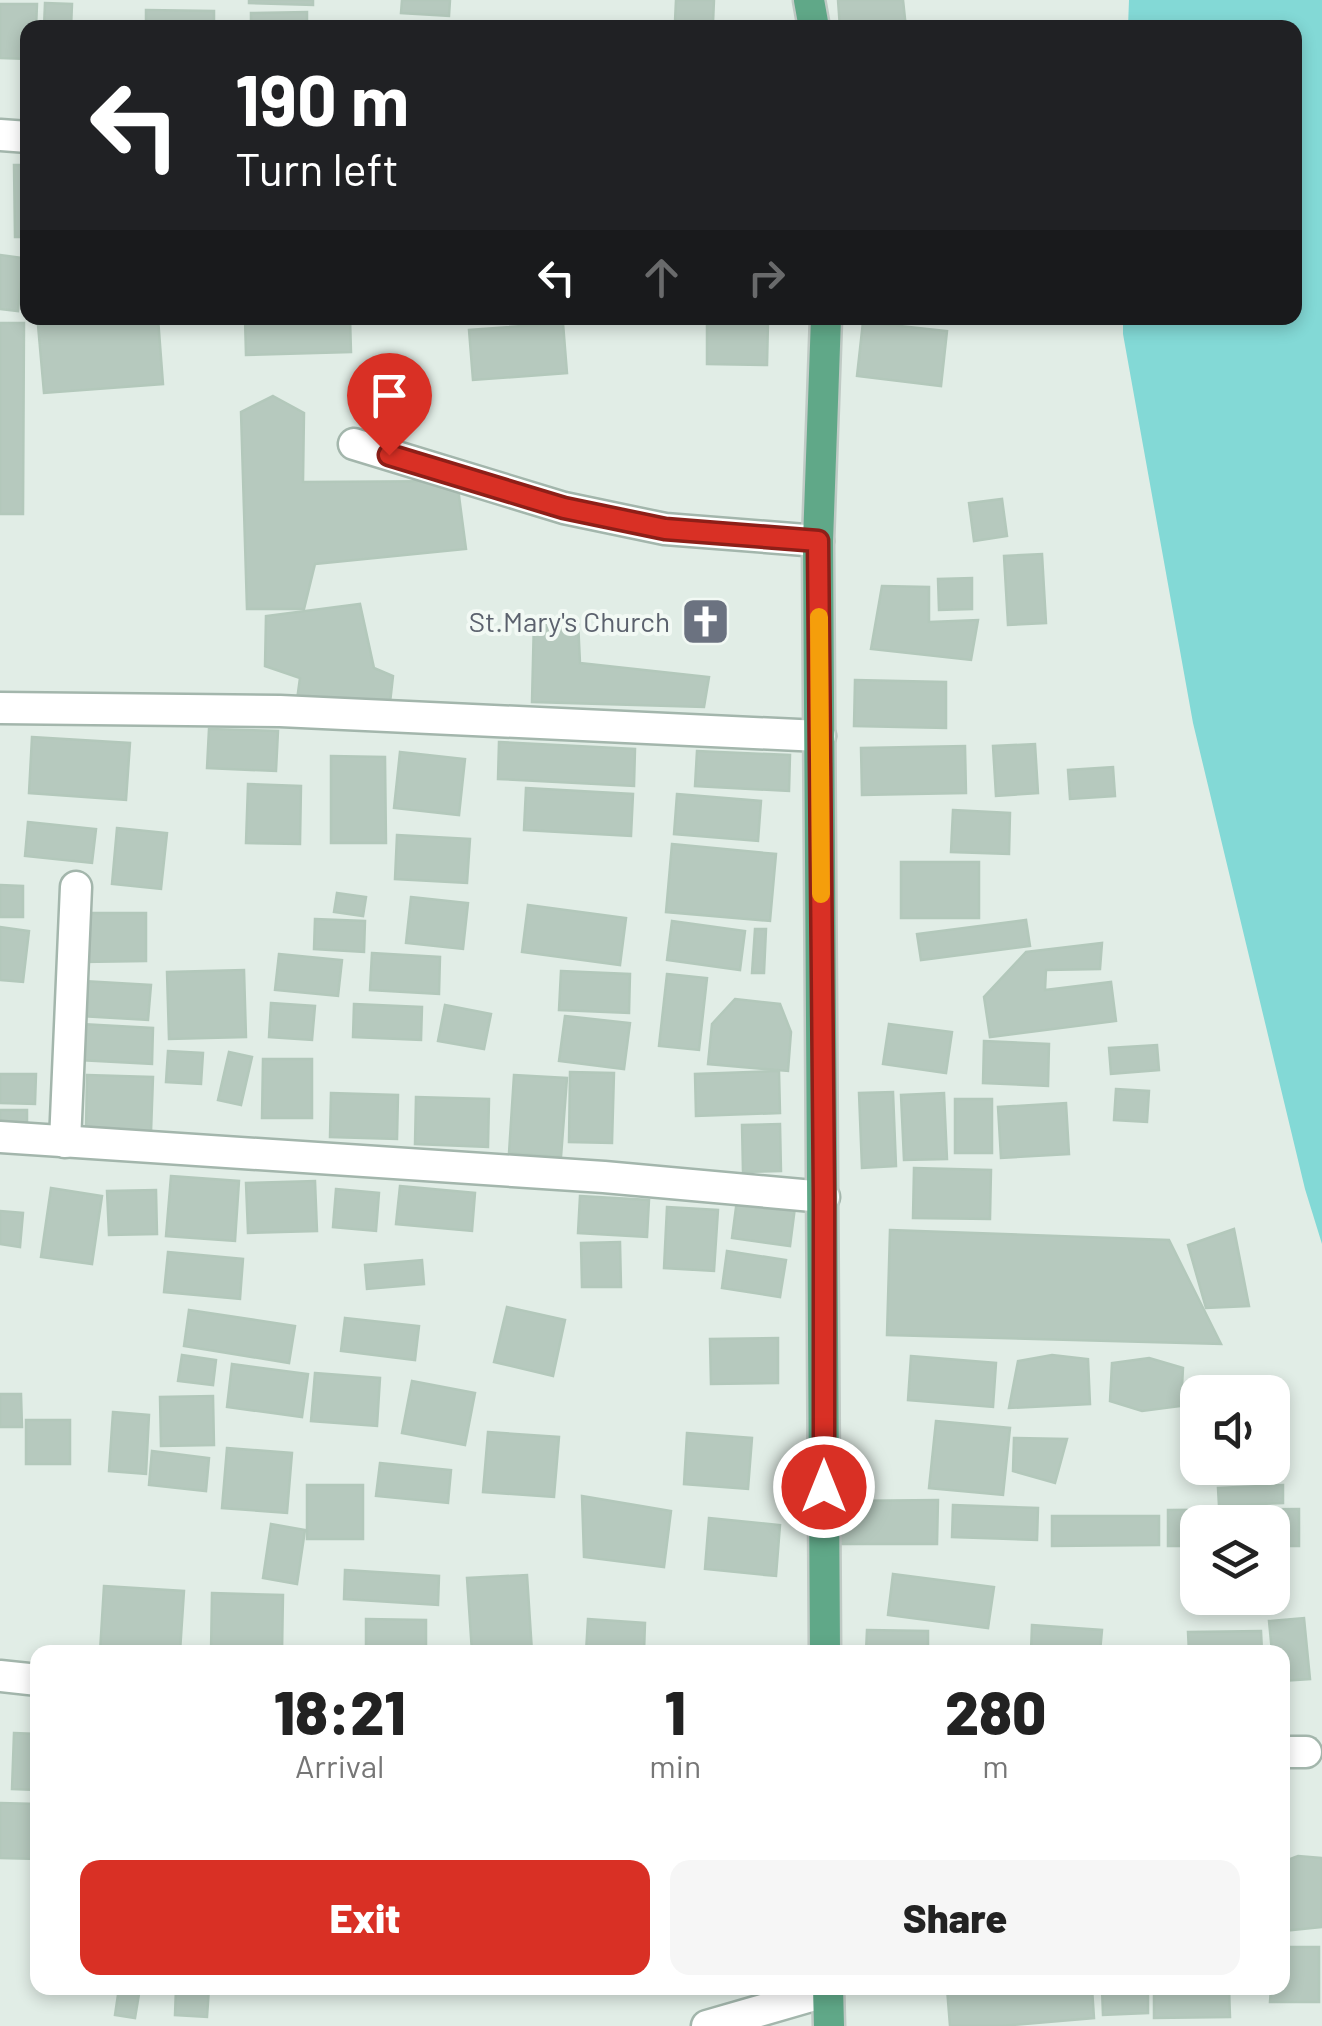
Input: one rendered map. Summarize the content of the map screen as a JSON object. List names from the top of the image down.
{
  "places": {
    "church": ["St.Mary's Church"]
  },
  "page": {
    "turn": ["190 m", "Turn left"],
    "eta": [
      "18:21",
      "Arrival",
      "1",
      "min",
      "280",
      "m"
    ],
    "buttons": ["Exit", "Share"]
  }
}
